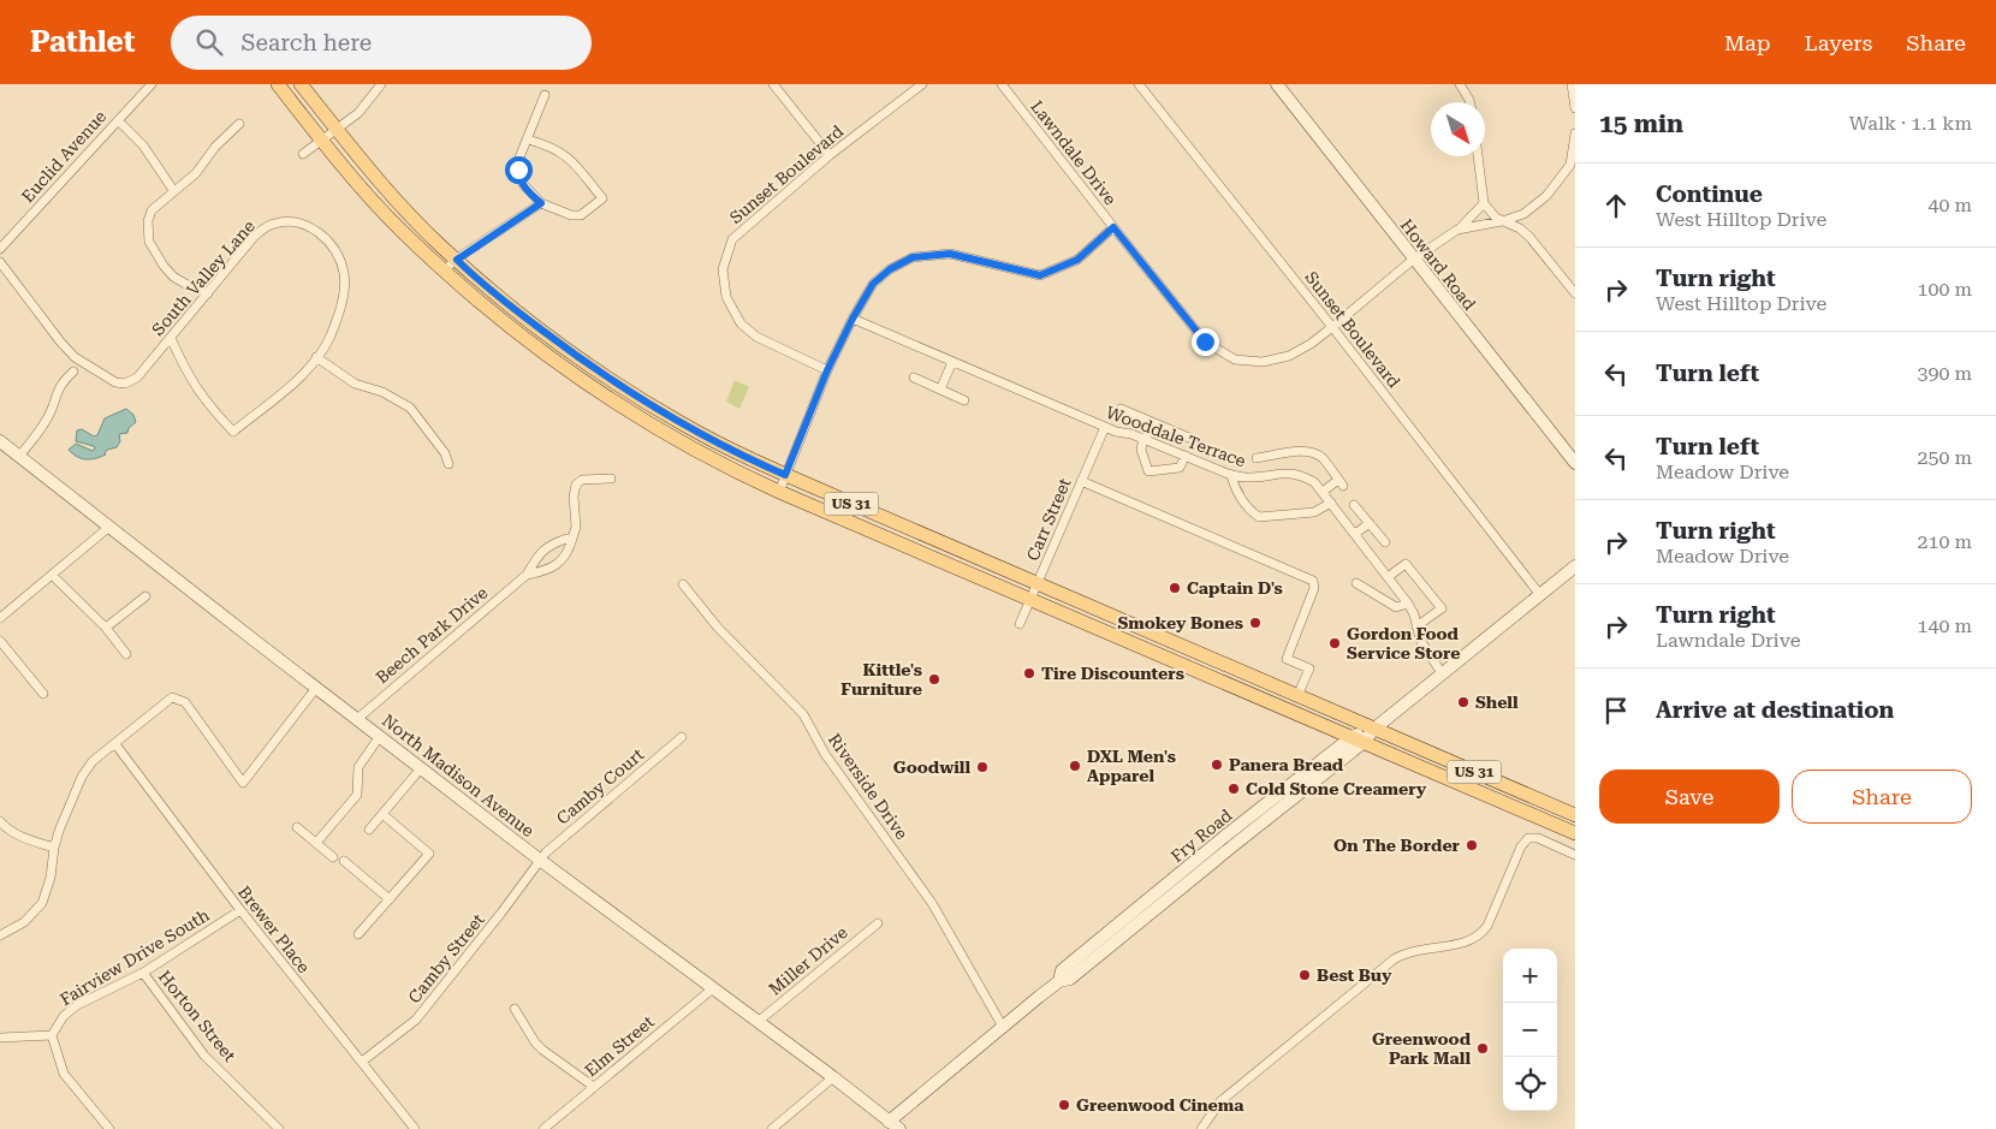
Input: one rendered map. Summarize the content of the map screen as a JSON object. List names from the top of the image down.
{
  "streets": {
    "main road": ["US 31"],
    "street": [
      "Lawndale Drive",
      "Euclid Avenue",
      "Sunset Boulevard",
      "Howard Road",
      "South Valley Lane",
      "Wooddale Terrace",
      "Carr Street",
      "Beech Park Drive",
      "North Madison Avenue",
      "Camby Court",
      "Riverside Drive",
      "Fry Road",
      "Brewer Place",
      "Fairview Drive South",
      "Camby Street",
      "Miller Drive",
      "Horton Street",
      "Elm Street"
    ]
  },
  "crossings": [
    ["Lawndale Drive", "Sunset Boulevard"],
    ["Lawndale Drive", "Howard Road"],
    ["Sunset Boulevard", "Fry Road"],
    ["Wooddale Terrace", "Carr Street"],
    ["Wooddale Terrace", "Fry Road"],
    ["US 31", "Carr Street"],
    ["US 31", "Fry Road"],
    ["Beech Park Drive", "North Madison Avenue"],
    ["North Madison Avenue", "Camby Court"],
    ["North Madison Avenue", "Fry Road"],
    ["North Madison Avenue", "Camby Street"],
    ["North Madison Avenue", "Miller Drive"],
    ["North Madison Avenue", "Elm Street"],
    ["Camby Court", "Camby Street"],
    ["Riverside Drive", "Fry Road"],
    ["Brewer Place", "Fairview Drive South"],
    ["Brewer Place", "Camby Street"],
    ["Fairview Drive South", "Horton Street"]
  ],
  "places": [
    "Captain D's",
    "Smokey Bones",
    "Gordon Food Service Store",
    "Tire Discounters",
    "Kittle's Furniture",
    "Shell",
    "Panera Bread",
    "DXL Men's Apparel",
    "Goodwill",
    "Cold Stone Creamery",
    "On The Border",
    "Best Buy",
    "Greenwood Park Mall",
    "Greenwood Cinema"
  ],
  "north": "bottom right",
  "page": {
    "header": "Pathlet",
    "search": "Search here",
    "nav": ["Map", "Layers", "Share"],
    "heading": ["15 min", "Walk · 1.1 km"],
    "list": [
      ["Continue", "West Hilltop Drive", "40 m"],
      ["Turn right", "West Hilltop Drive", "100 m"],
      ["Turn left", "390 m"],
      ["Turn left", "Meadow Drive", "250 m"],
      ["Turn right", "Meadow Drive", "210 m"],
      ["Turn right", "Lawndale Drive", "140 m"],
      "Arrive at destination"
    ],
    "buttons": ["Save", "Share"],
    "map_buttons": ["+", "−"]
  }
}
